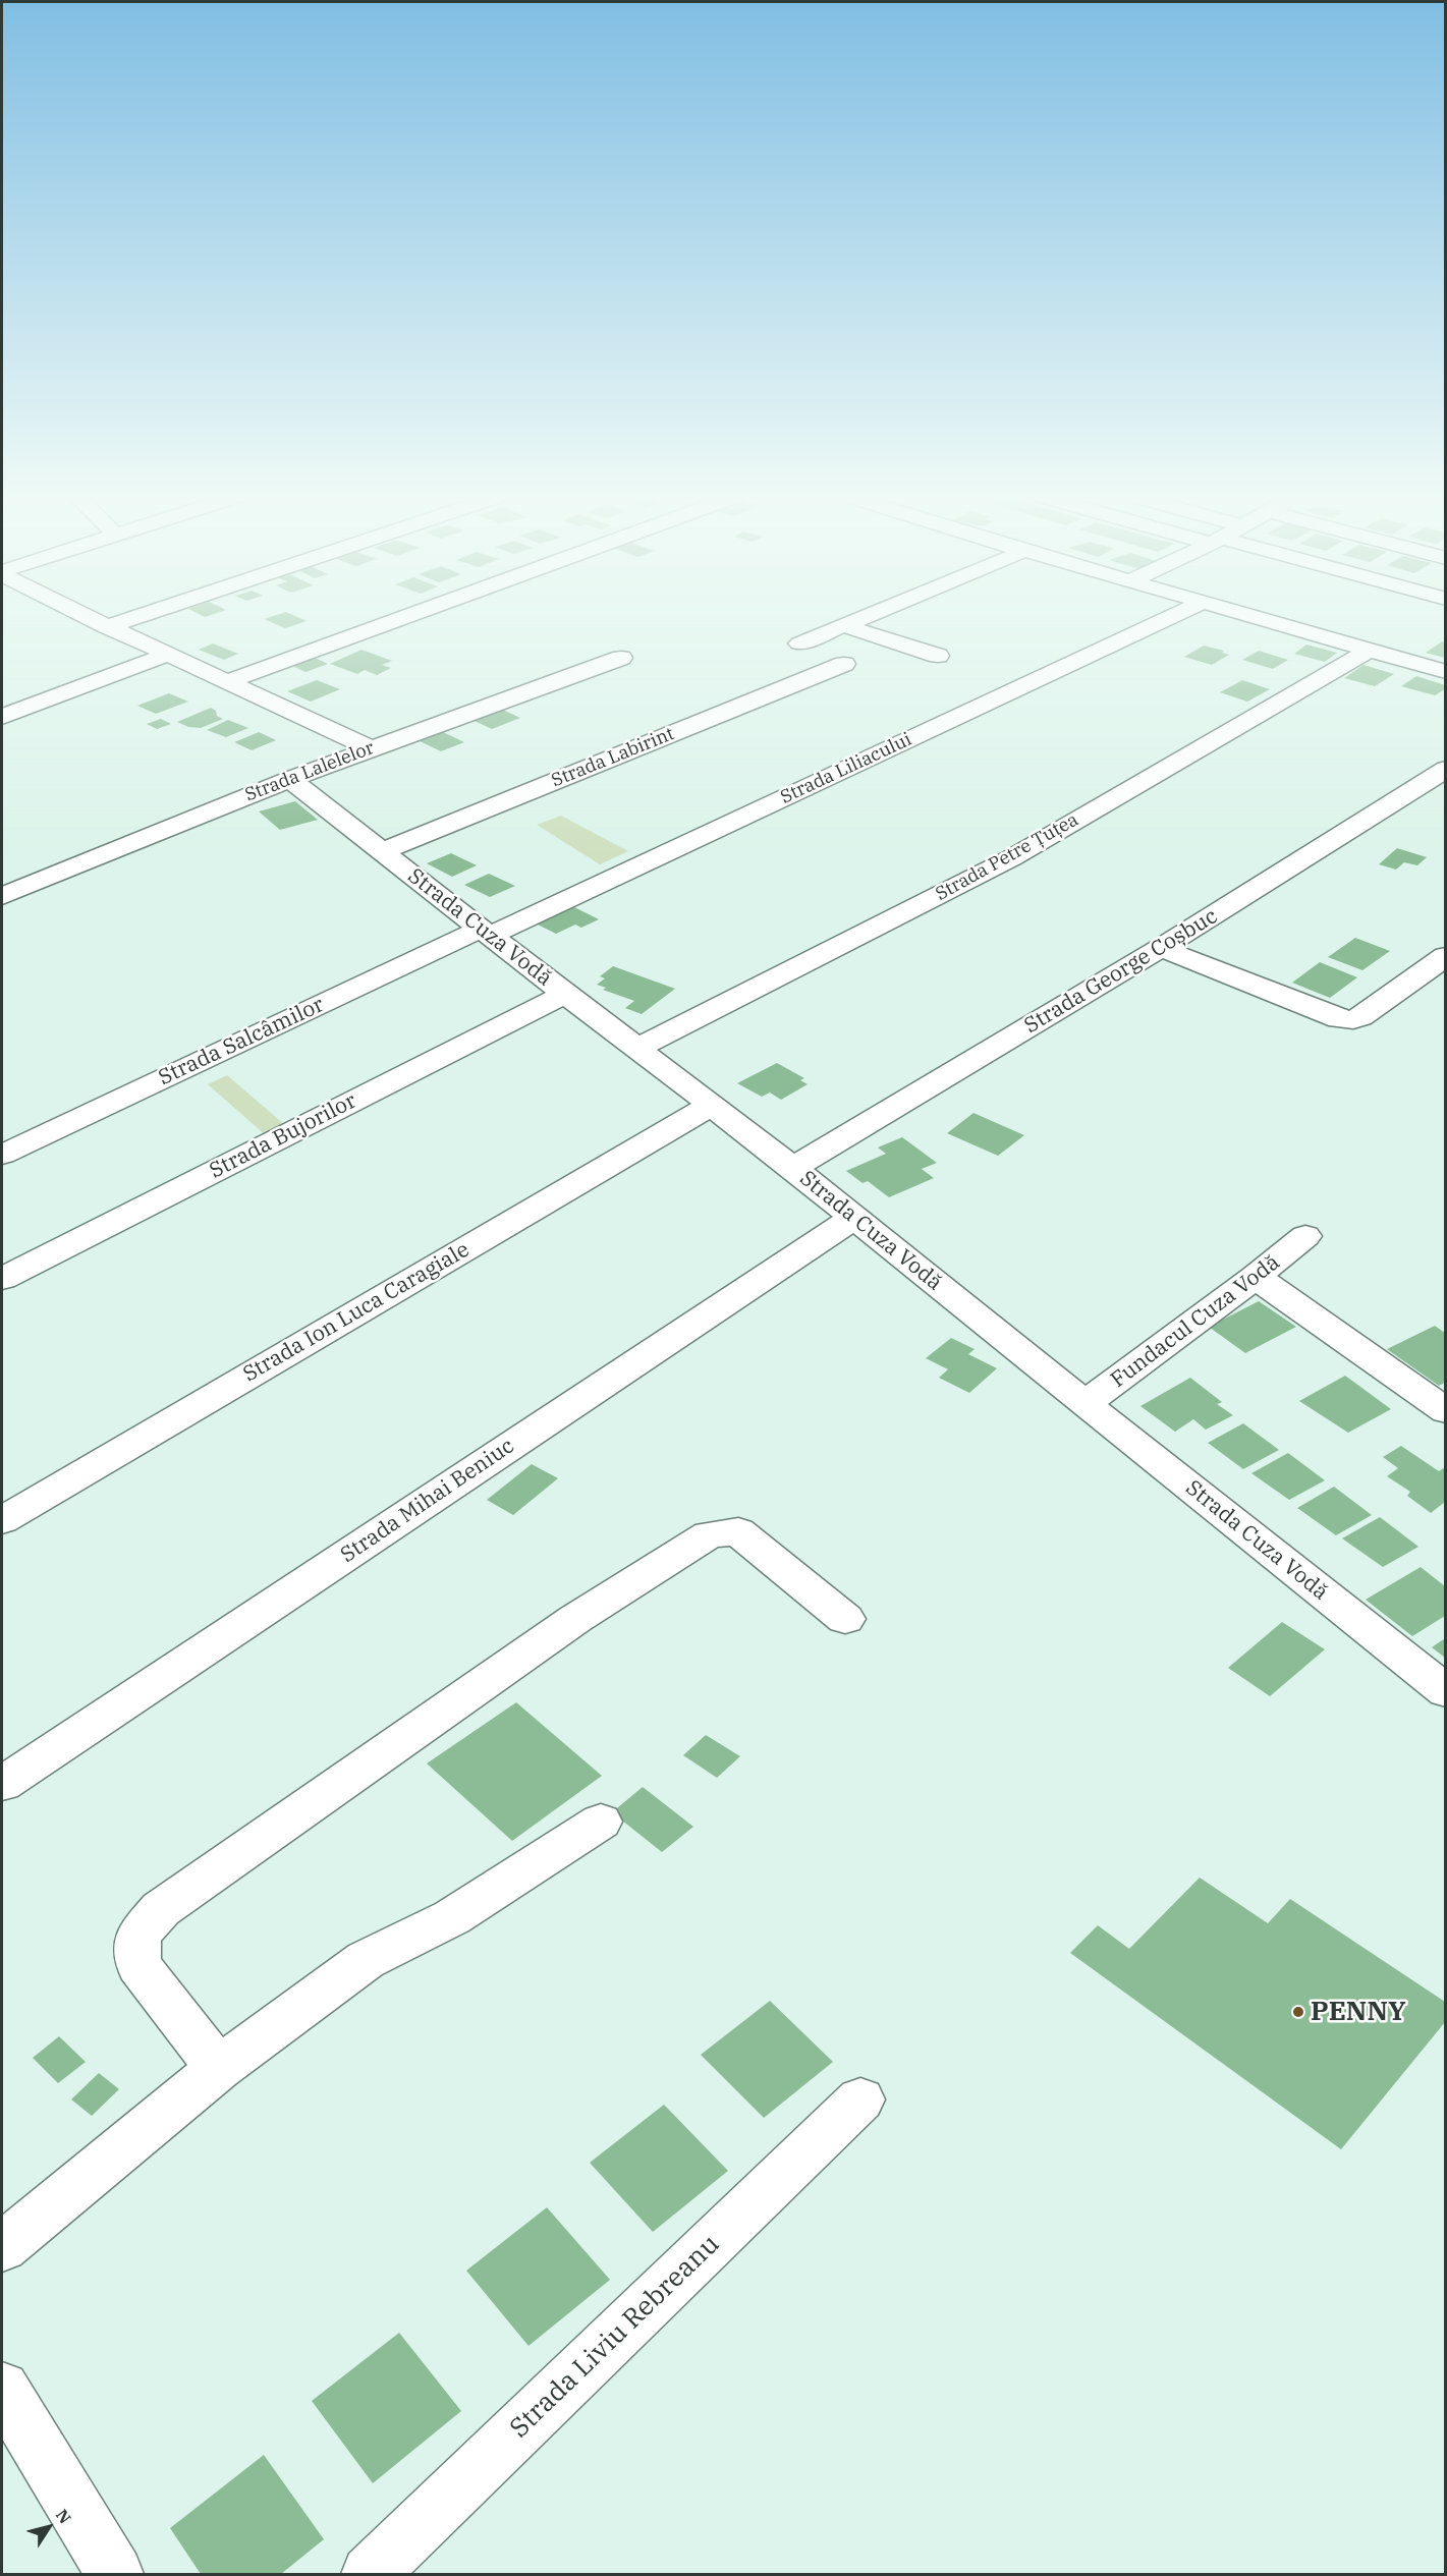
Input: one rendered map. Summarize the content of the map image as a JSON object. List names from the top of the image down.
{
  "streets": {
    "street": [
      "Strada Labirint",
      "Strada Liliacului",
      "Strada Lalelelor",
      "Strada Petre Țuțea",
      "Strada Cuza Vodă",
      "Strada George Coșbuc",
      "Strada Salcâmilor",
      "Strada Bujorilor",
      "Strada Ion Luca Caragiale",
      "Fundacul Cuza Vodă",
      "Strada Mihai Beniuc",
      "Strada Liviu Rebreanu"
    ]
  },
  "crossings": [
    ["Strada Labirint", "Strada Cuza Vodă"],
    ["Strada Liliacului", "Strada Cuza Vodă"],
    ["Strada Liliacului", "Strada Salcâmilor"],
    ["Strada Lalelelor", "Strada Cuza Vodă"],
    ["Strada Petre Țuțea", "Strada Cuza Vodă"],
    ["Strada Cuza Vodă", "Strada George Coșbuc"],
    ["Strada Cuza Vodă", "Strada Salcâmilor"],
    ["Strada Cuza Vodă", "Strada Bujorilor"],
    ["Strada Cuza Vodă", "Strada Ion Luca Caragiale"],
    ["Strada Cuza Vodă", "Fundacul Cuza Vodă"],
    ["Strada Cuza Vodă", "Strada Mihai Beniuc"]
  ],
  "places": ["PENNY"],
  "north": "top right"
}
